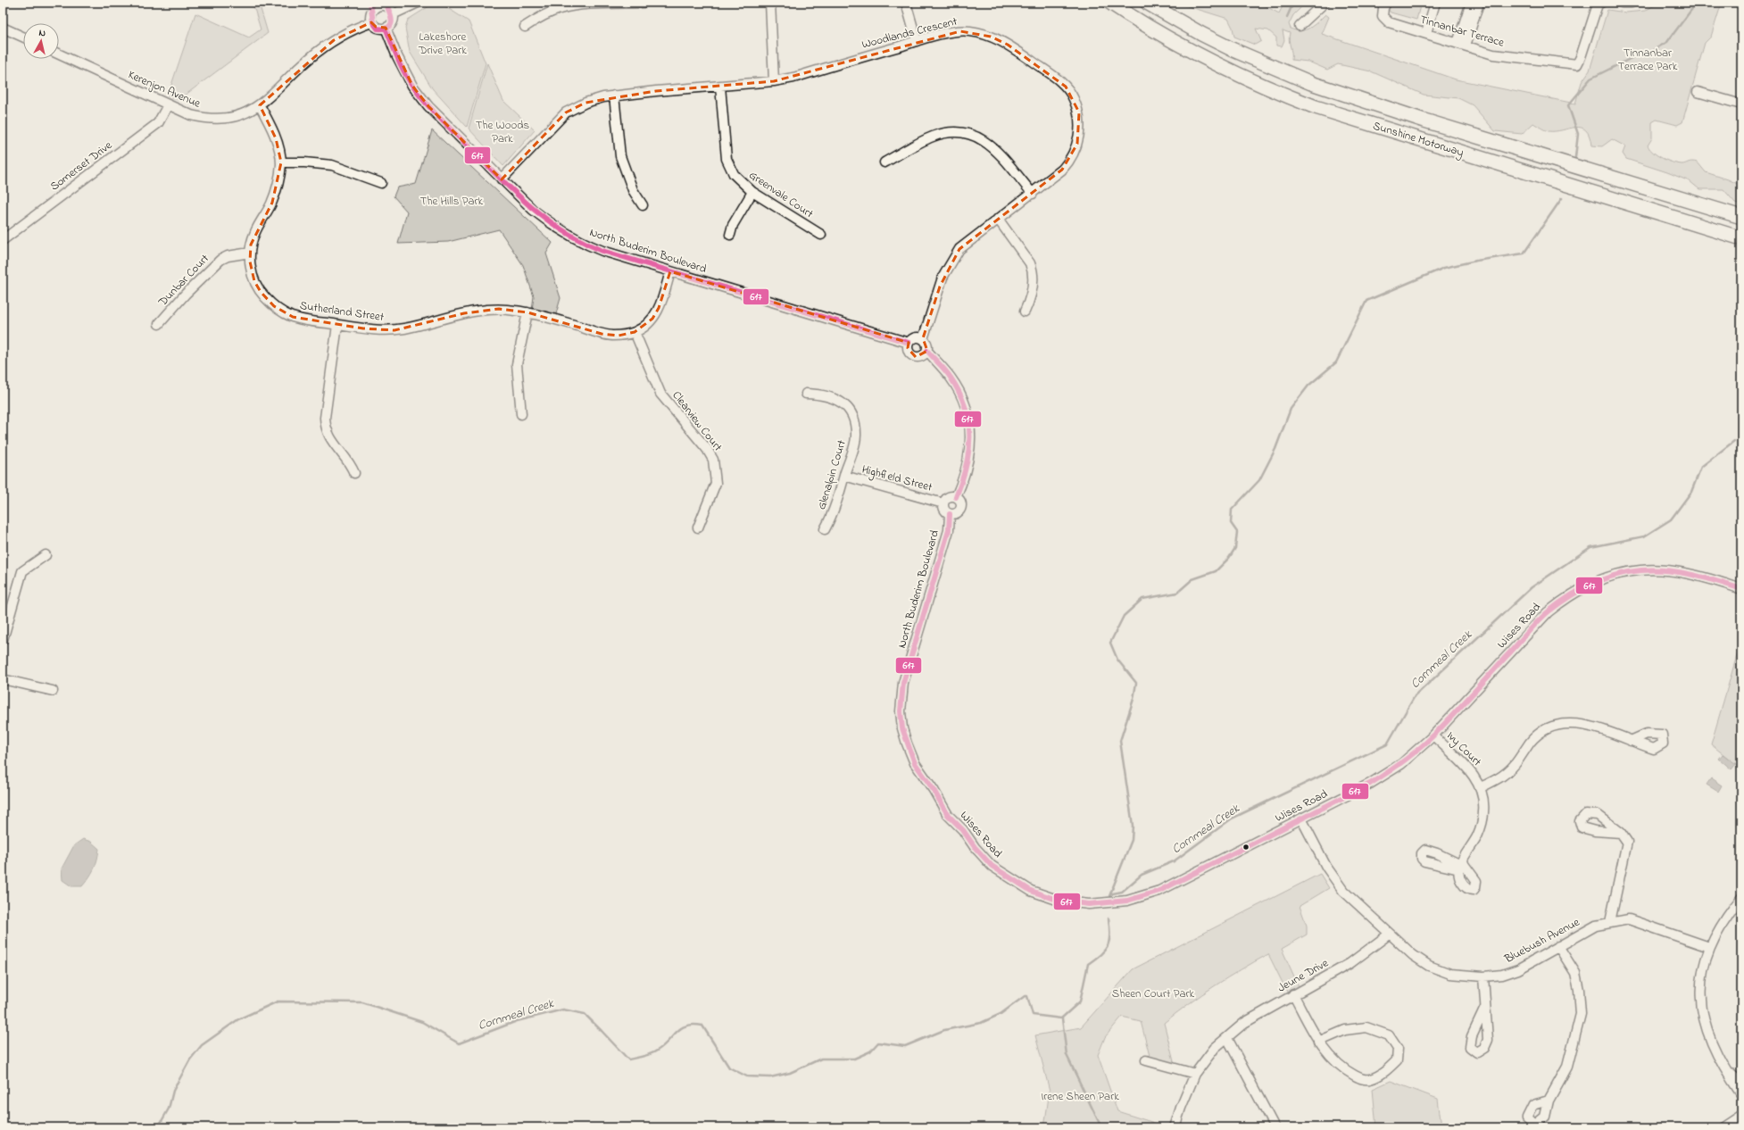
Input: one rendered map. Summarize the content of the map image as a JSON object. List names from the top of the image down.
{
  "streets": {
    "highway": ["Sunshine Motorway"],
    "street": [
      "Tinnanbar Terrace",
      "Woodlands Crescent",
      "Kerenjon Avenue",
      "Somerset Drive",
      "Greenvale Court",
      "North Buderim Boulevard",
      "Dunbar Court",
      "Sutherland Street",
      "Clearview Court",
      "Glenalpin Court",
      "Highfield Street",
      "Wises Road",
      "Ivy Court",
      "Bluebush Avenue",
      "Jeune Drive"
    ]
  },
  "crossings": [
    ["Woodlands Crescent", "Greenvale Court"],
    ["Woodlands Crescent", "North Buderim Boulevard"],
    ["Kerenjon Avenue", "Somerset Drive"],
    ["Kerenjon Avenue", "North Buderim Boulevard"],
    ["Kerenjon Avenue", "Sutherland Street"],
    ["North Buderim Boulevard", "Sutherland Street"],
    ["North Buderim Boulevard", "Highfield Street"],
    ["North Buderim Boulevard", "Wises Road"],
    ["Dunbar Court", "Sutherland Street"],
    ["Sutherland Street", "Clearview Court"],
    ["Glenalpin Court", "Highfield Street"],
    ["Wises Road", "Ivy Court"],
    ["Wises Road", "Bluebush Avenue"],
    ["Bluebush Avenue", "Jeune Drive"]
  ],
  "water": ["Cornmeal Creek"],
  "parks": [
    "Lakeshore Drive Park",
    "Tinnanbar Terrace Park",
    "The Woods Park",
    "The Hills Park",
    "Sheen Court Park",
    "Irene Sheen Park"
  ],
  "lines": ["transit line 617"],
  "north": "top"
}
